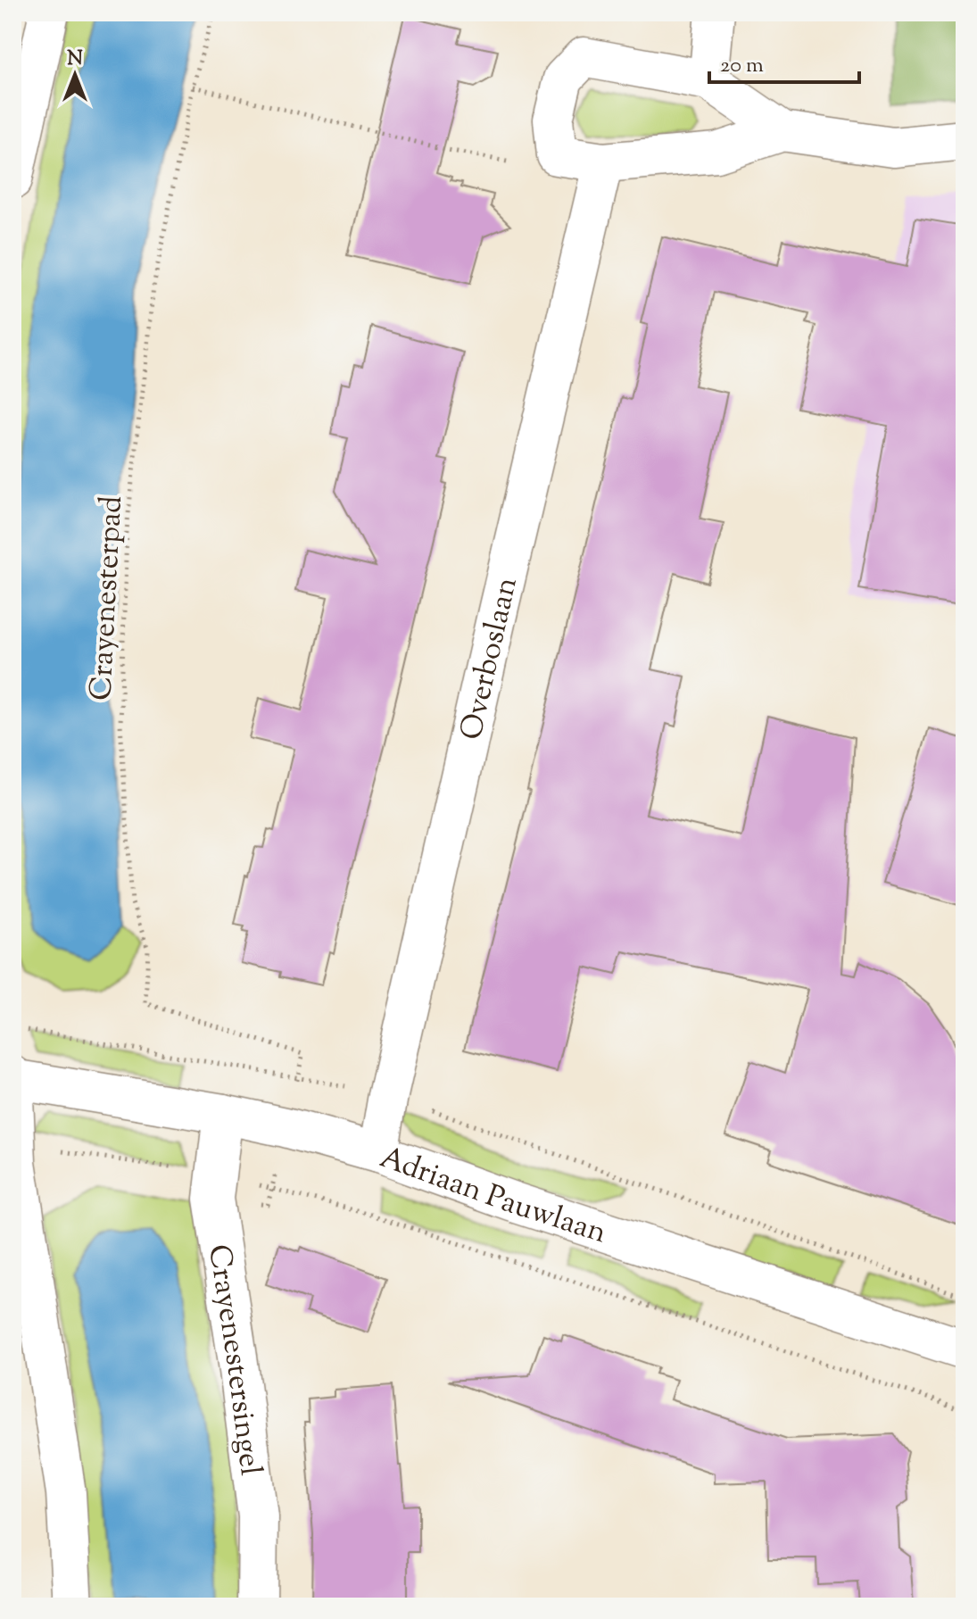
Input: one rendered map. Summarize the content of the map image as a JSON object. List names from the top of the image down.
{
  "streets": {
    "street": ["Overboslaan", "Adriaan Pauwlaan", "Crayenestersingel"],
    "path": ["Crayenesterpad"]
  },
  "crossings": [
    ["Overboslaan", "Adriaan Pauwlaan"],
    ["Adriaan Pauwlaan", "Crayenestersingel"]
  ],
  "scale_bar": "20 m",
  "north": "top"
}
